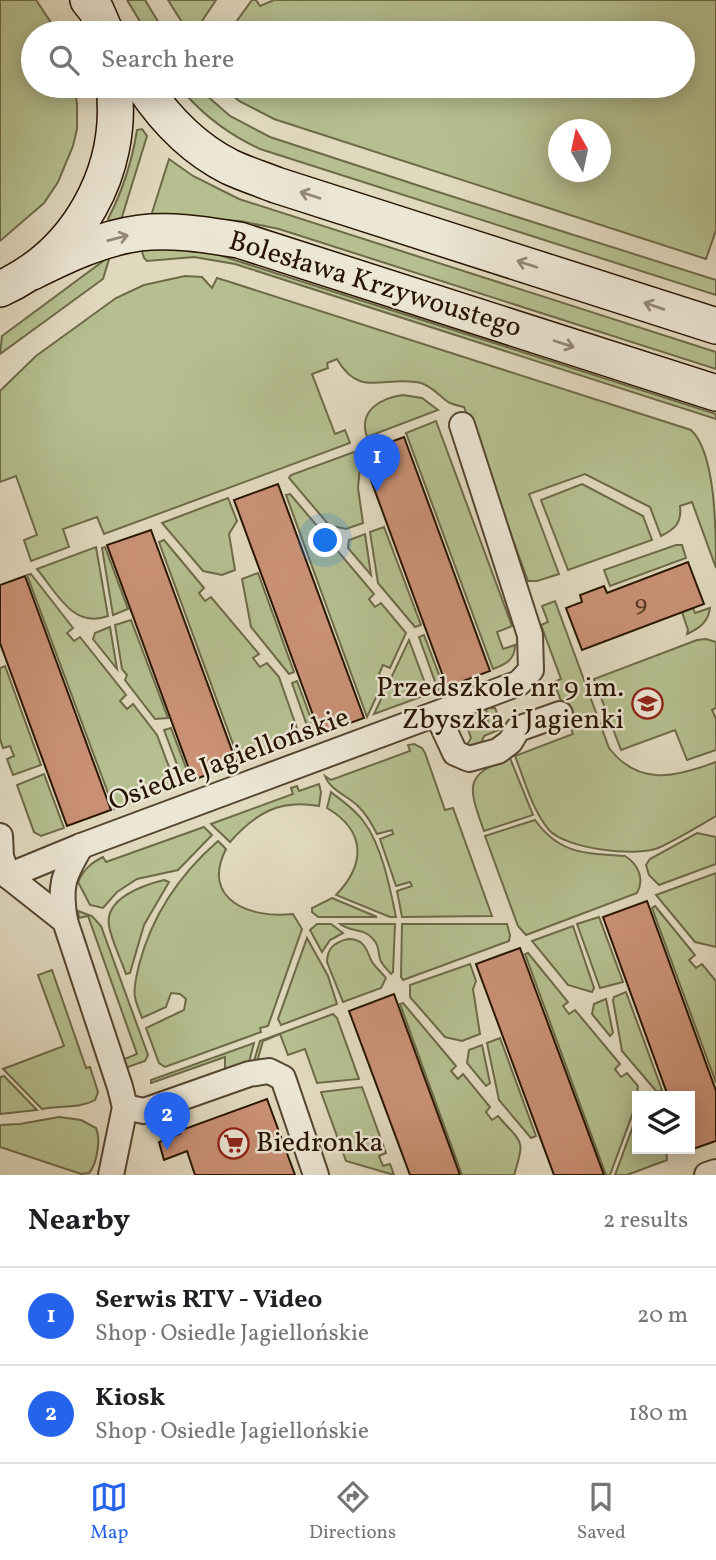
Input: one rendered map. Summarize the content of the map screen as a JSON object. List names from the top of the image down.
{
  "streets": {
    "main road": ["Bolesława Krzywoustego"],
    "street": ["Osiedle Jagiellońskie"]
  },
  "places": {
    "school or university": ["Przedszkole nr 9 im. Zbyszka i Jagienki"],
    "supermarket": ["Biedronka"]
  },
  "house_numbers": ["9"],
  "north": "top",
  "page": {
    "search": "Search here",
    "pins": ["1", "2"],
    "heading": ["Nearby", "2 results"],
    "list": [
      {
        "mark": "1",
        "name": "Serwis RTV - Video",
        "note": "Shop · Osiedle Jagiellońskie",
        "value": "20 m"
      },
      {
        "mark": "2",
        "name": "Kiosk",
        "note": "Shop · Osiedle Jagiellońskie",
        "value": "180 m"
      }
    ],
    "nav": ["Map", "Directions", "Saved"]
  }
}
